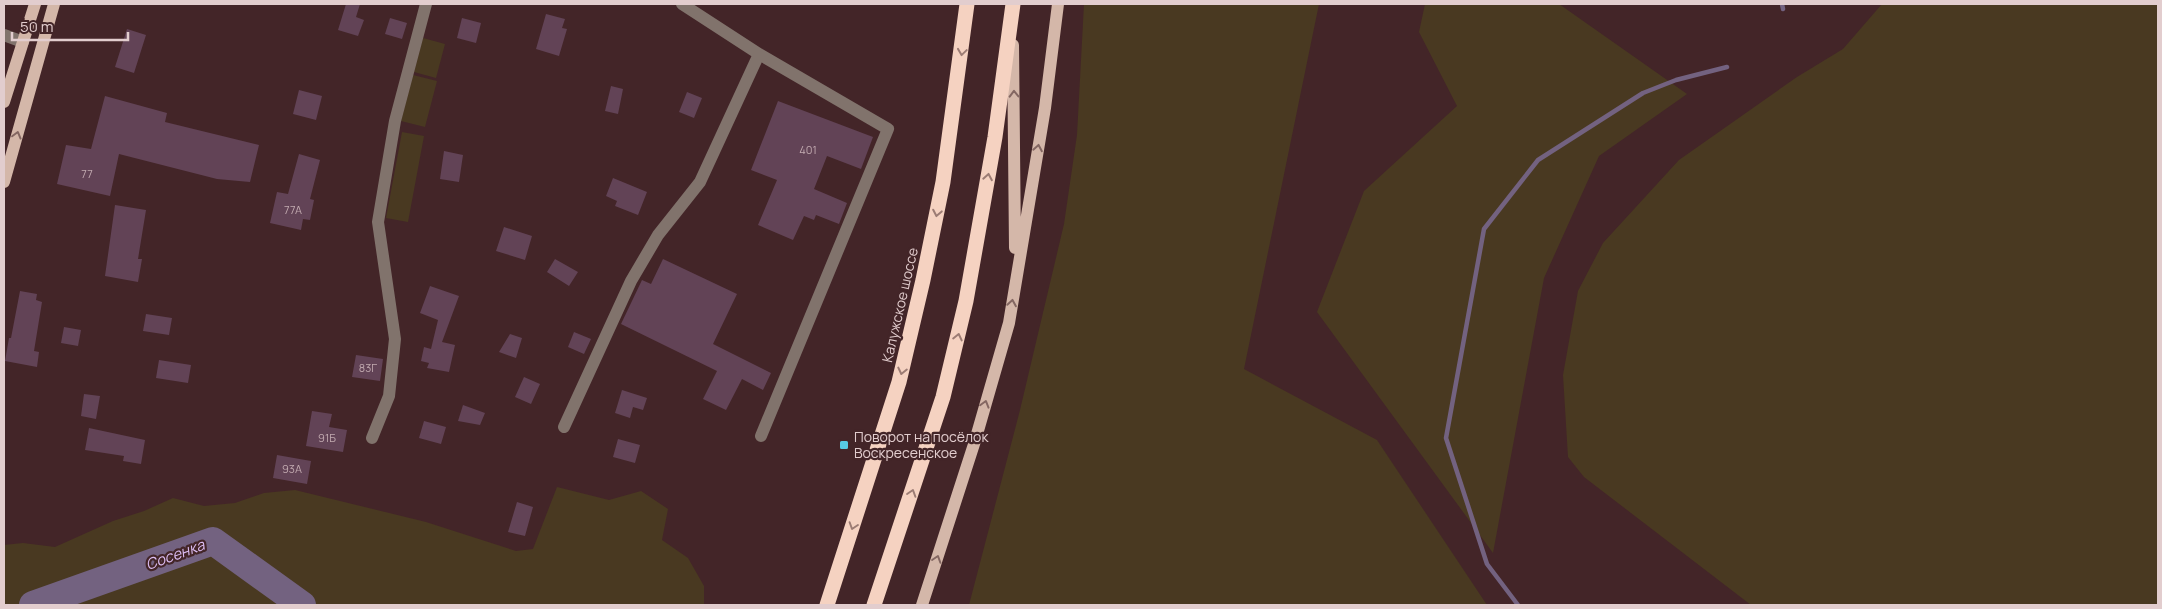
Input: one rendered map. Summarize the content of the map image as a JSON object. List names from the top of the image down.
{
  "streets": {
    "highway": ["Калужское шоссе"]
  },
  "water": ["Сосенка"],
  "places": {
    "transit": ["Поворот на посёлок Воскресенское"]
  },
  "house_numbers": [
    "401",
    "77",
    "77А",
    "83Г",
    "91Б",
    "93А"
  ],
  "scale_bar": "50 m"
}
